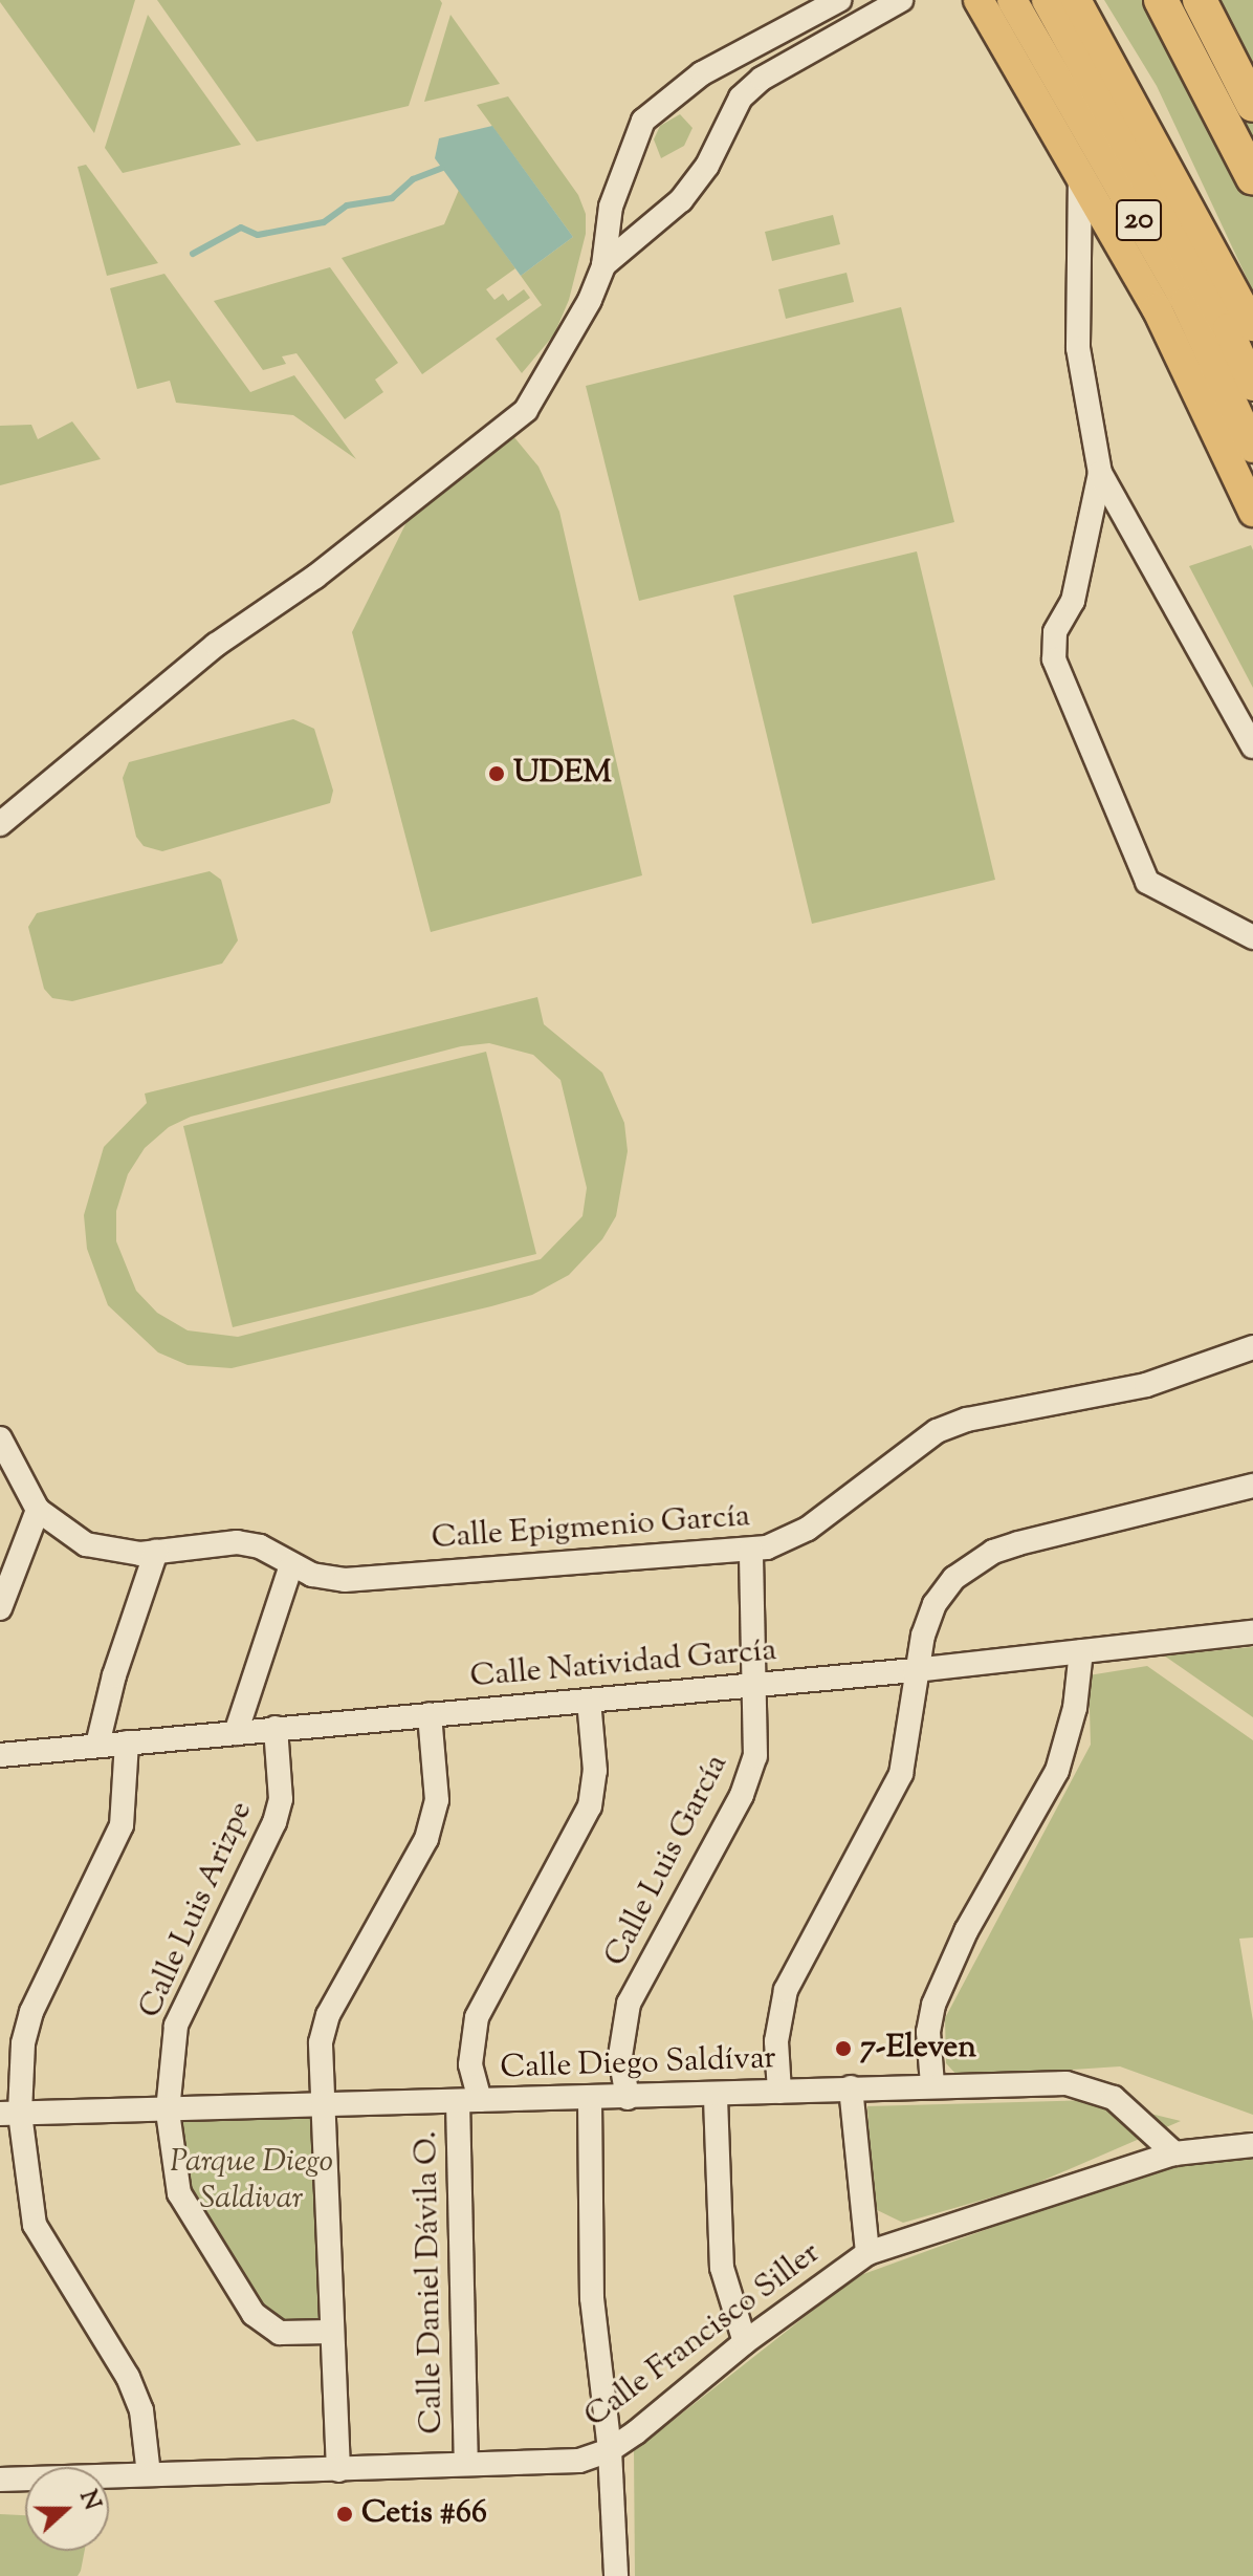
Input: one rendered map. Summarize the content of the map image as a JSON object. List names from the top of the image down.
{
  "streets": {
    "main road": ["20"],
    "street": [
      "Calle Epigmenio García",
      "Calle Natividad García",
      "Calle Luis García",
      "Calle Luis Arizpe",
      "Calle Diego Saldívar",
      "Calle Daniel Dávila O.",
      "Calle Francisco Siller"
    ]
  },
  "crossings": [
    ["Calle Epigmenio García", "Calle Luis García"],
    ["Calle Natividad García", "Calle Luis García"],
    ["Calle Natividad García", "Calle Luis Arizpe"],
    ["Calle Natividad García", "Calle Daniel Dávila O."],
    ["Calle Luis García", "Calle Diego Saldívar"],
    ["Calle Luis Arizpe", "Calle Diego Saldívar"],
    ["Calle Diego Saldívar", "Calle Daniel Dávila O."],
    ["Calle Diego Saldívar", "Calle Francisco Siller"],
    ["Calle Daniel Dávila O.", "Calle Francisco Siller"]
  ],
  "parks": ["Parque Diego Saldivar"],
  "places": ["UDEM", "7-Eleven", "Cetis #66"],
  "north": "right"
}
